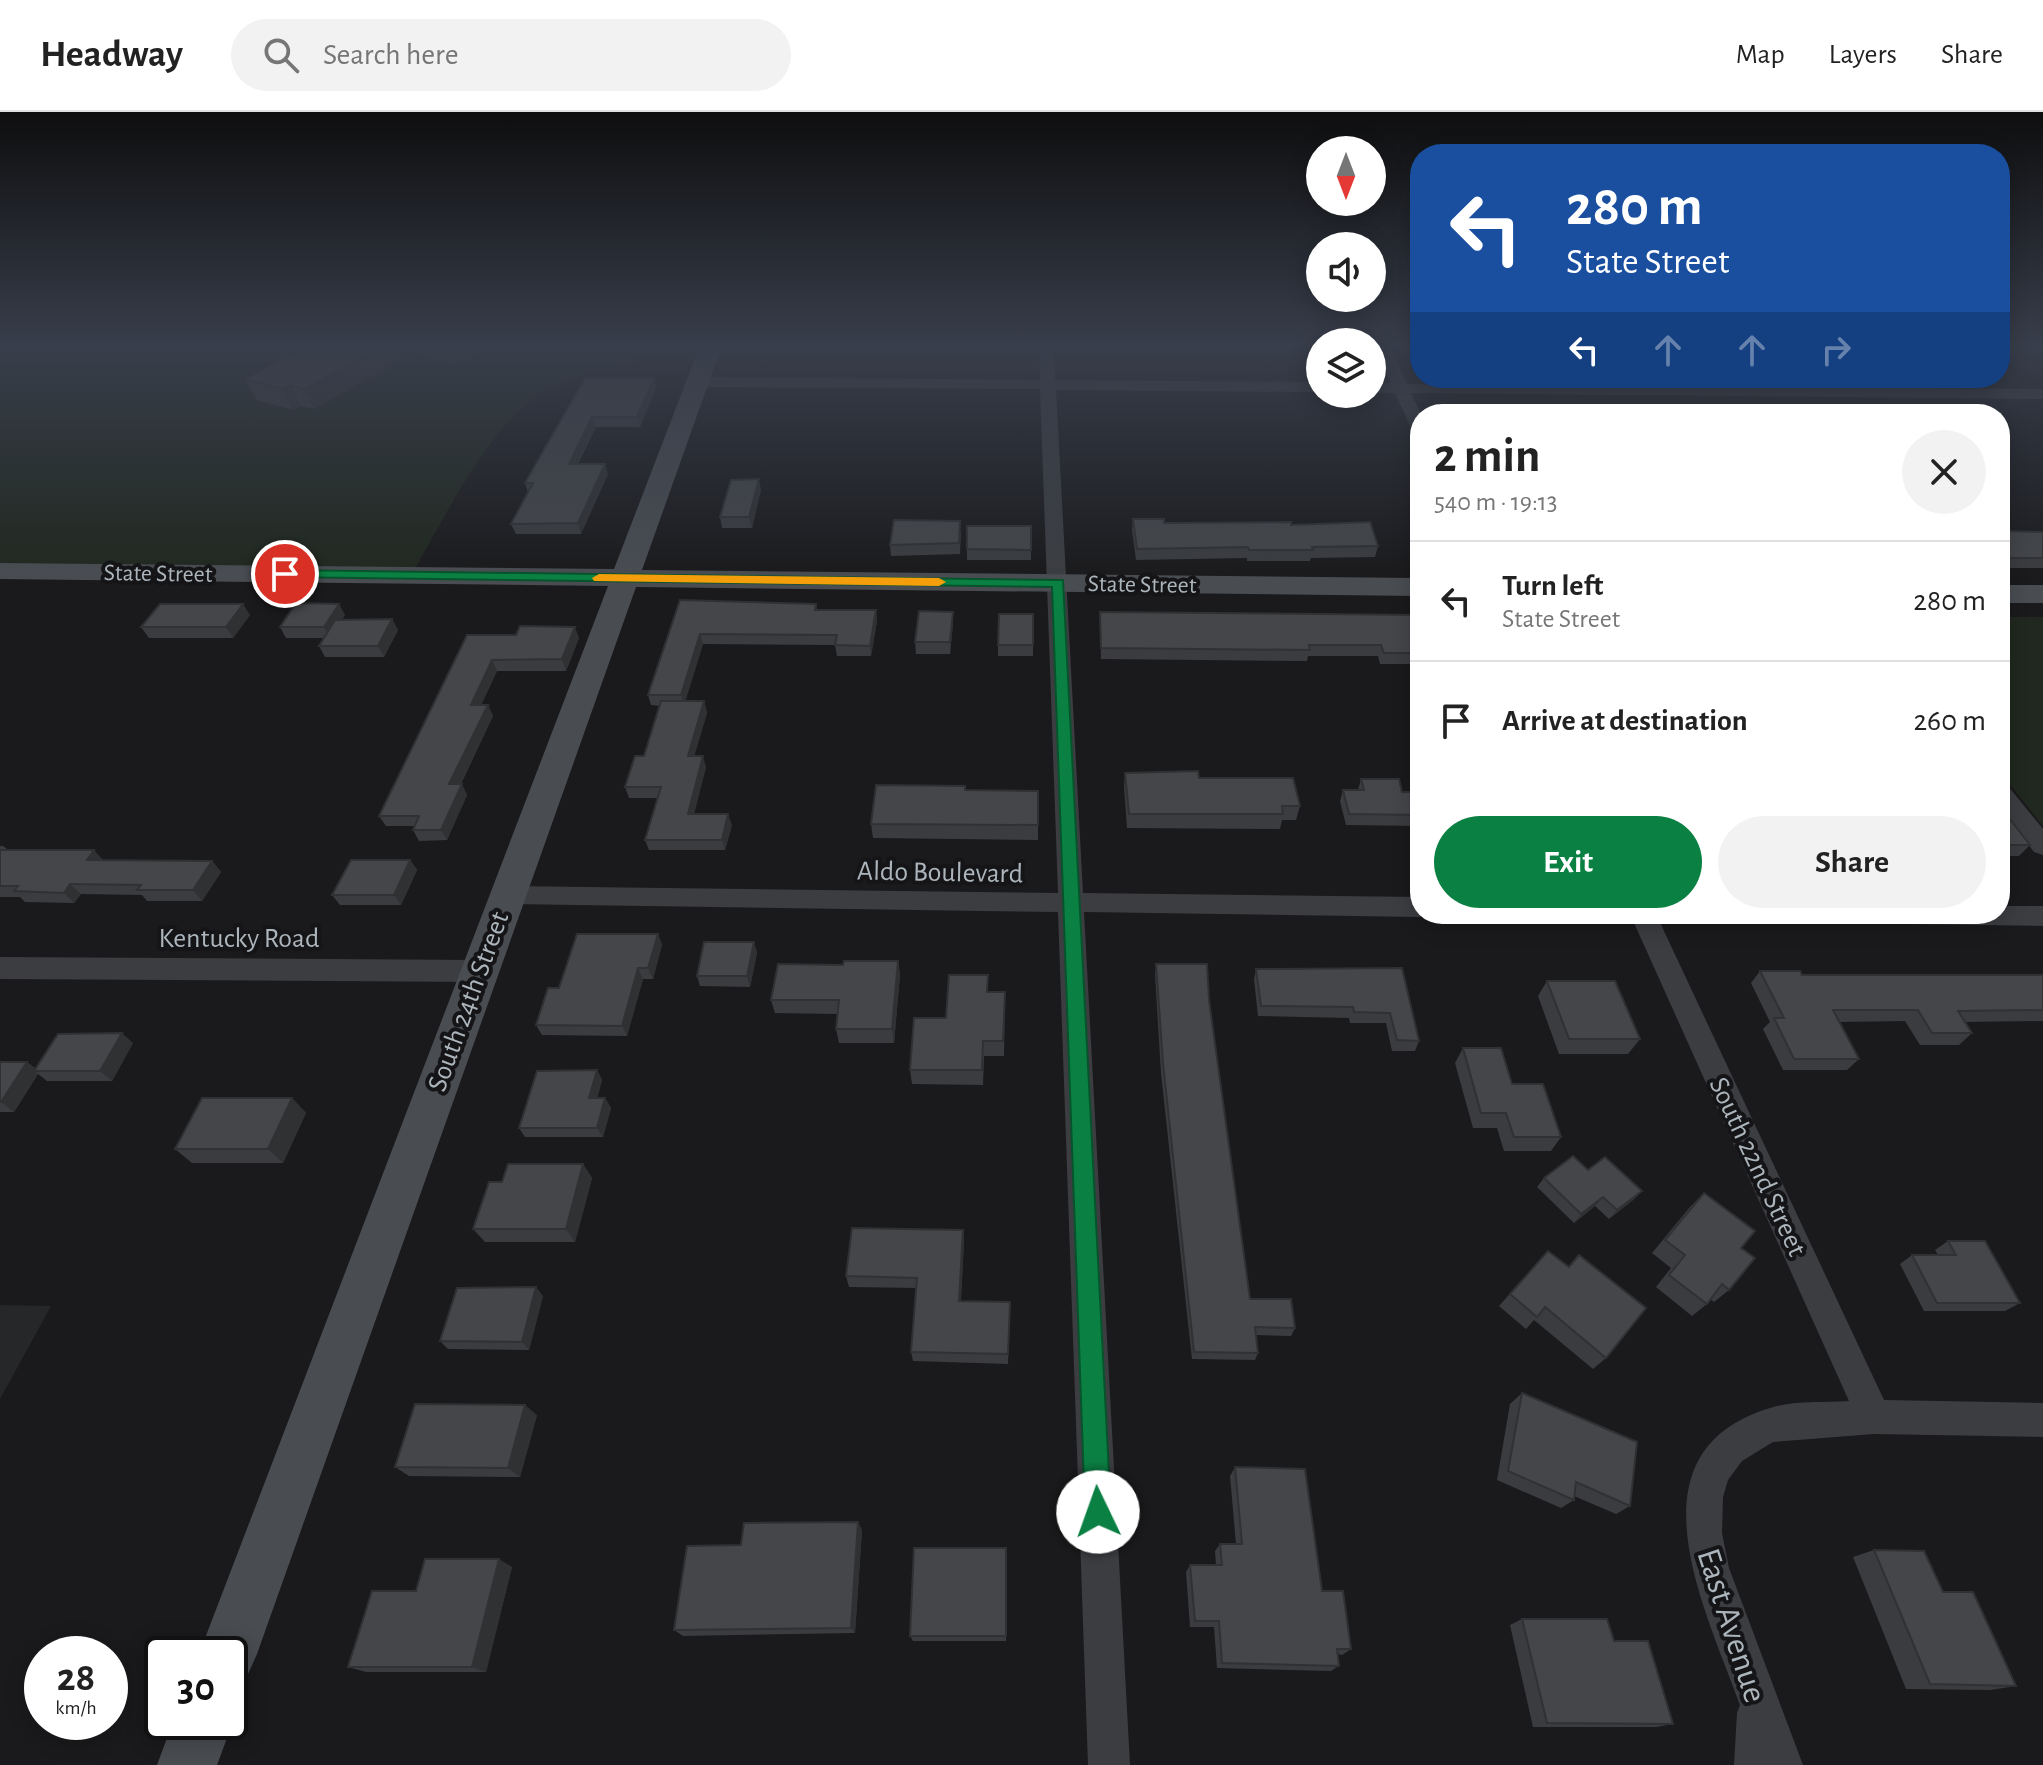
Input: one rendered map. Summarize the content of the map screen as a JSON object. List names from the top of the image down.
{
  "streets": {
    "main road": ["State Street", "South 24th Street"],
    "street": [
      "Aldo Boulevard",
      "Kentucky Road",
      "South 22nd Street",
      "East Avenue"
    ]
  },
  "crossings": [
    ["State Street", "South 24th Street"],
    ["Aldo Boulevard", "South 24th Street"],
    ["Kentucky Road", "South 24th Street"],
    ["South 22nd Street", "East Avenue"]
  ],
  "north": "bottom",
  "page": {
    "header": "Headway",
    "search": "Search here",
    "nav": ["Map", "Layers", "Share"],
    "turn": ["280 m", "State Street"],
    "heading": ["2 min", "540 m · 19:13"],
    "list": [
      {
        "name": "Turn left",
        "note": "State Street",
        "value": "280 m"
      },
      {
        "name": "Arrive at destination",
        "value": "260 m"
      }
    ],
    "buttons": ["Exit", "Share"],
    "speed": "28 km/h",
    "limit": "30"
  }
}
